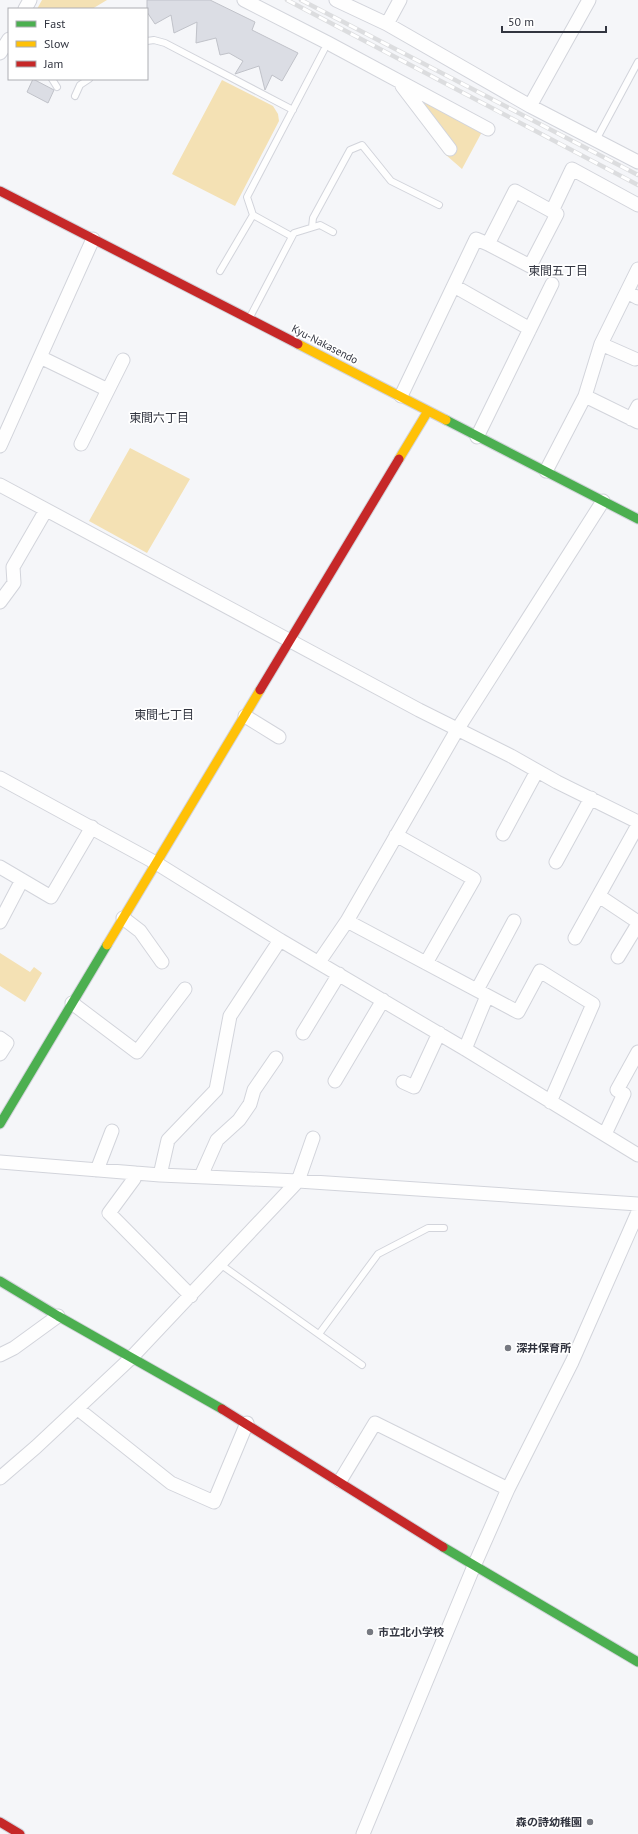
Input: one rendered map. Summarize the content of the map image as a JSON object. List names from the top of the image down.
{
  "streets": {
    "main road": ["Kyu-Nakasendo"]
  },
  "districts": ["東間五丁目", "東間六丁目", "東間七丁目"],
  "places": ["深井保育所", "市立北小学校", "森の詩幼稚園"],
  "legend": ["Fast", "Slow", "Jam"],
  "scale_bar": "50 m"
}
